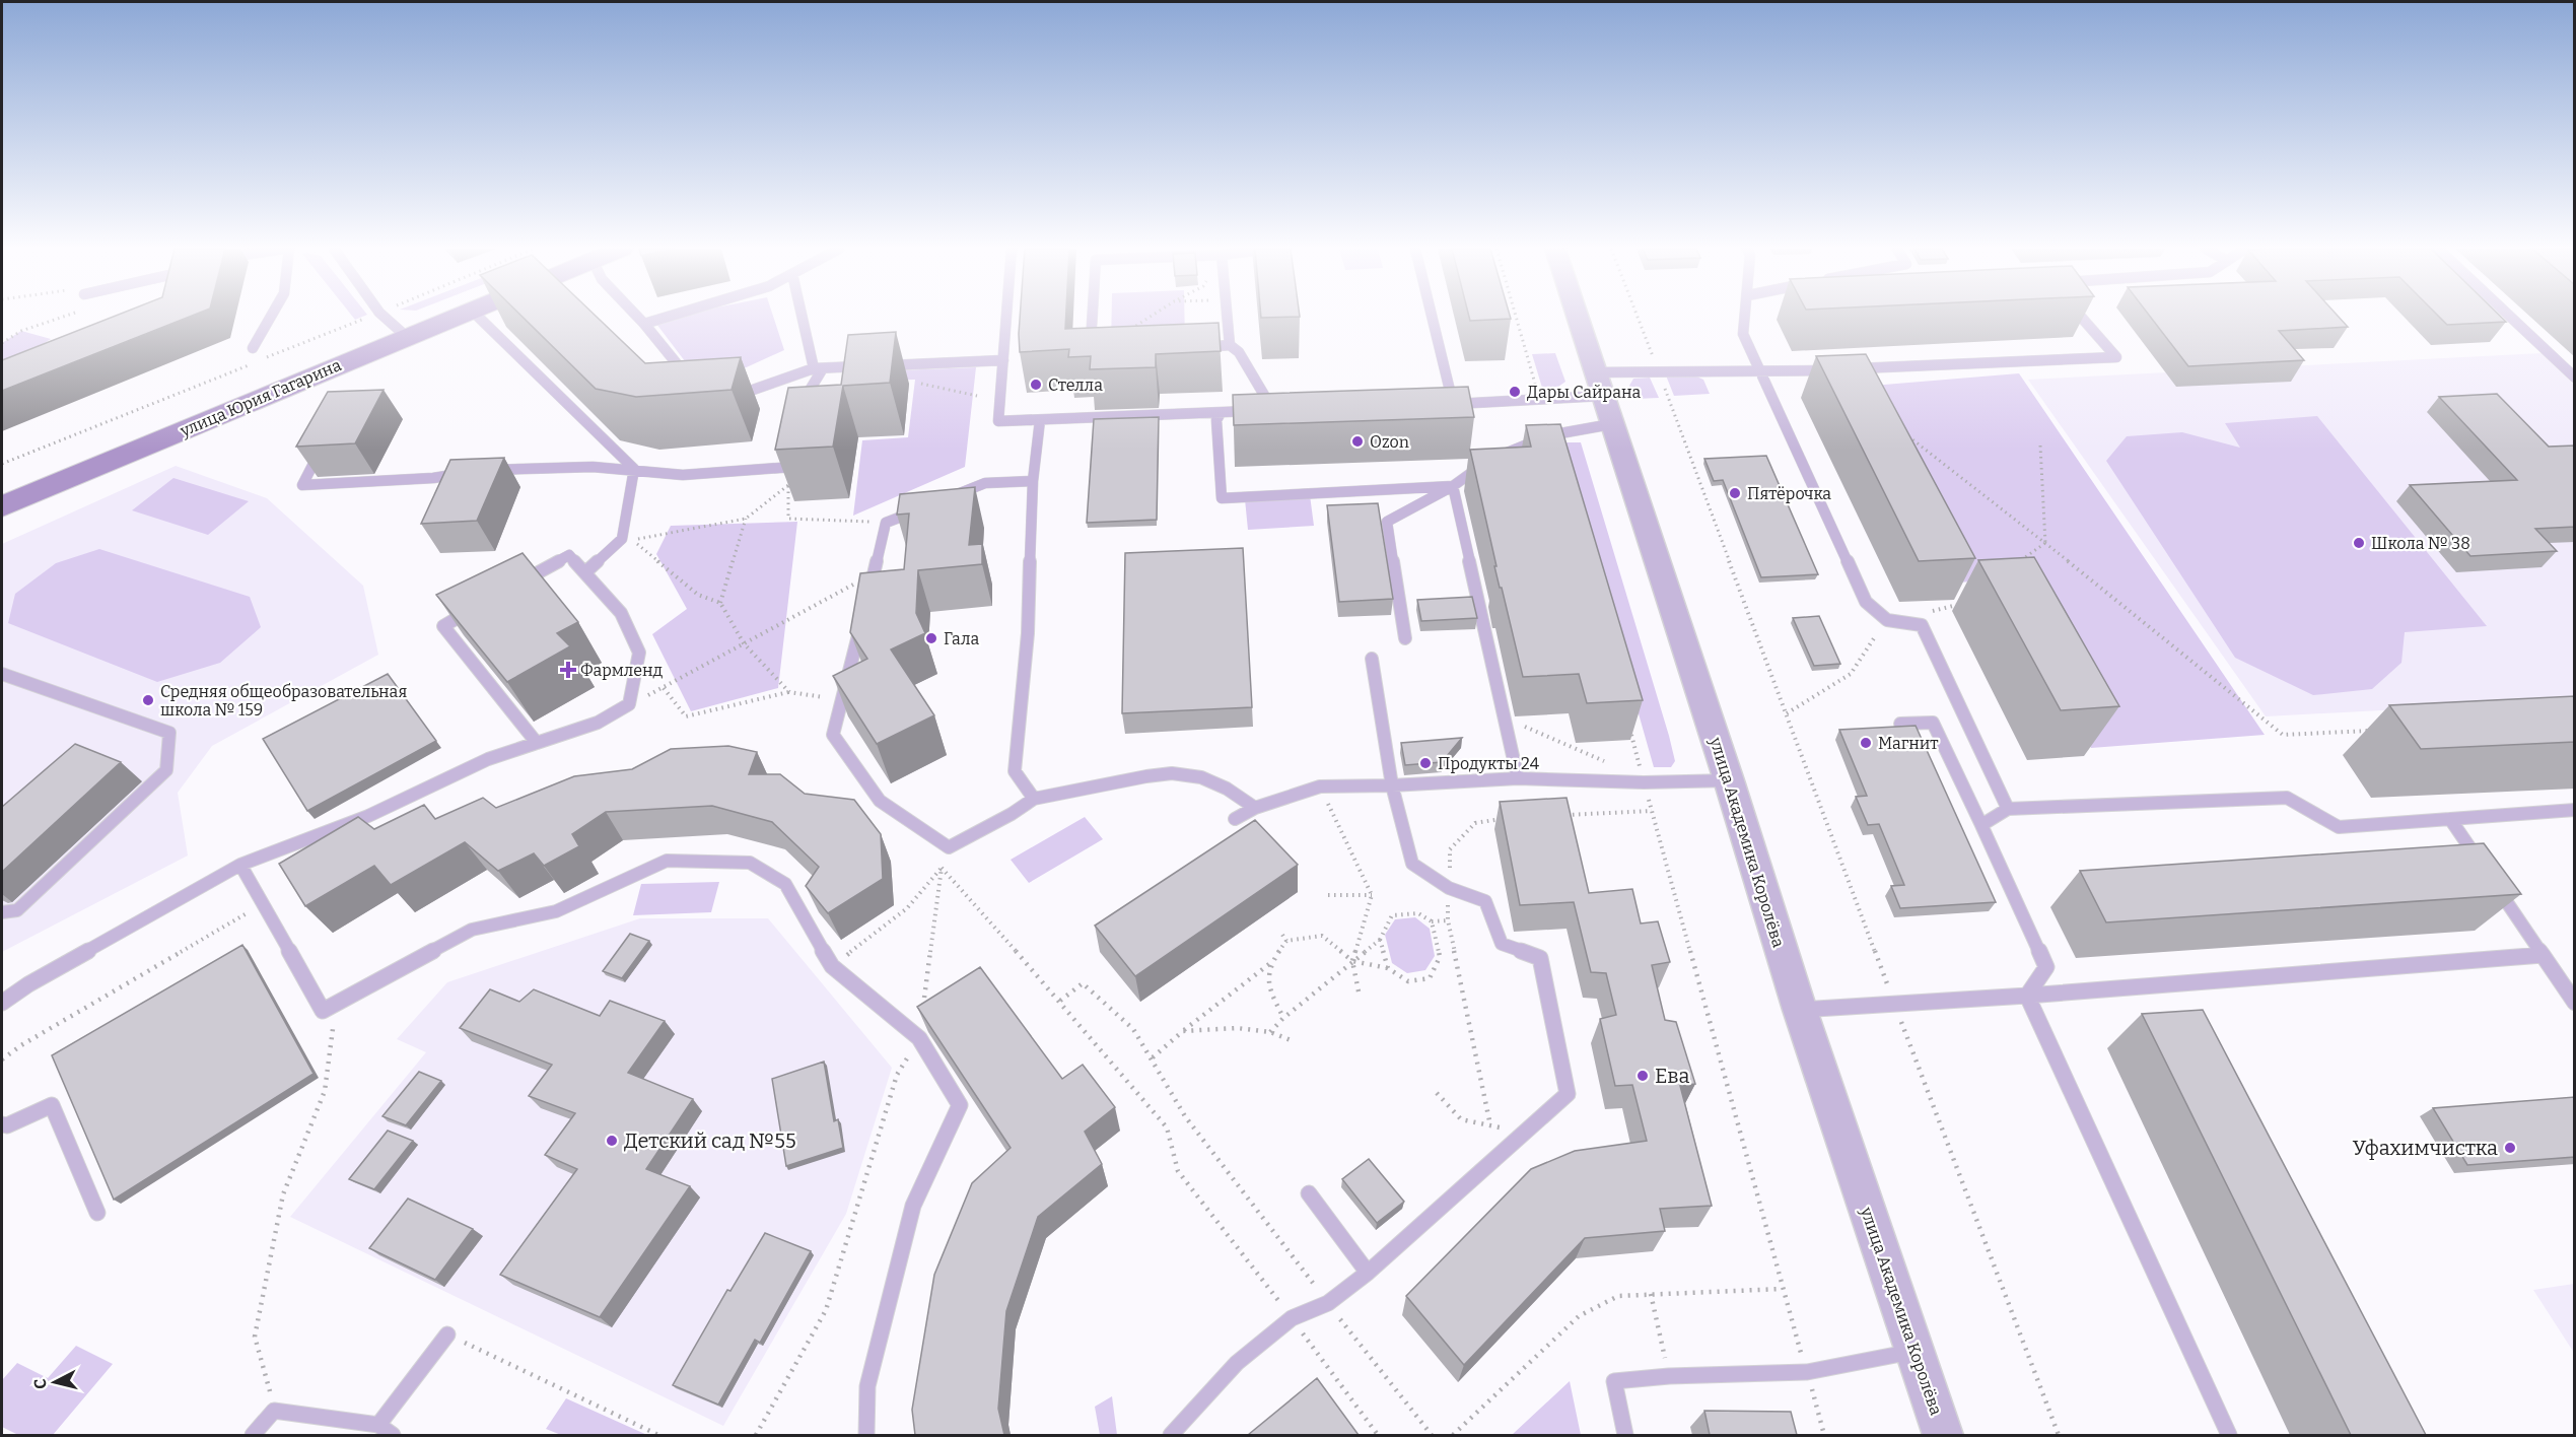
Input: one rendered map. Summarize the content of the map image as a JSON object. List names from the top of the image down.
{
  "streets": {
    "main road": ["улица Юрия Гагарина"],
    "street": ["улица Академика Королёва"]
  },
  "places": {
    "other": [
      "Стелла",
      "Дары Сайрана",
      "Ozon",
      "Пятёрочка",
      "Школа № 38",
      "Гала",
      "Средняя общеобразовательная школа № 159",
      "Магнит",
      "Продукты 24",
      "Ева",
      "Детский сад №55",
      "Уфахимчистка"
    ],
    "health": ["Фармленд"]
  },
  "north": "left"
}
